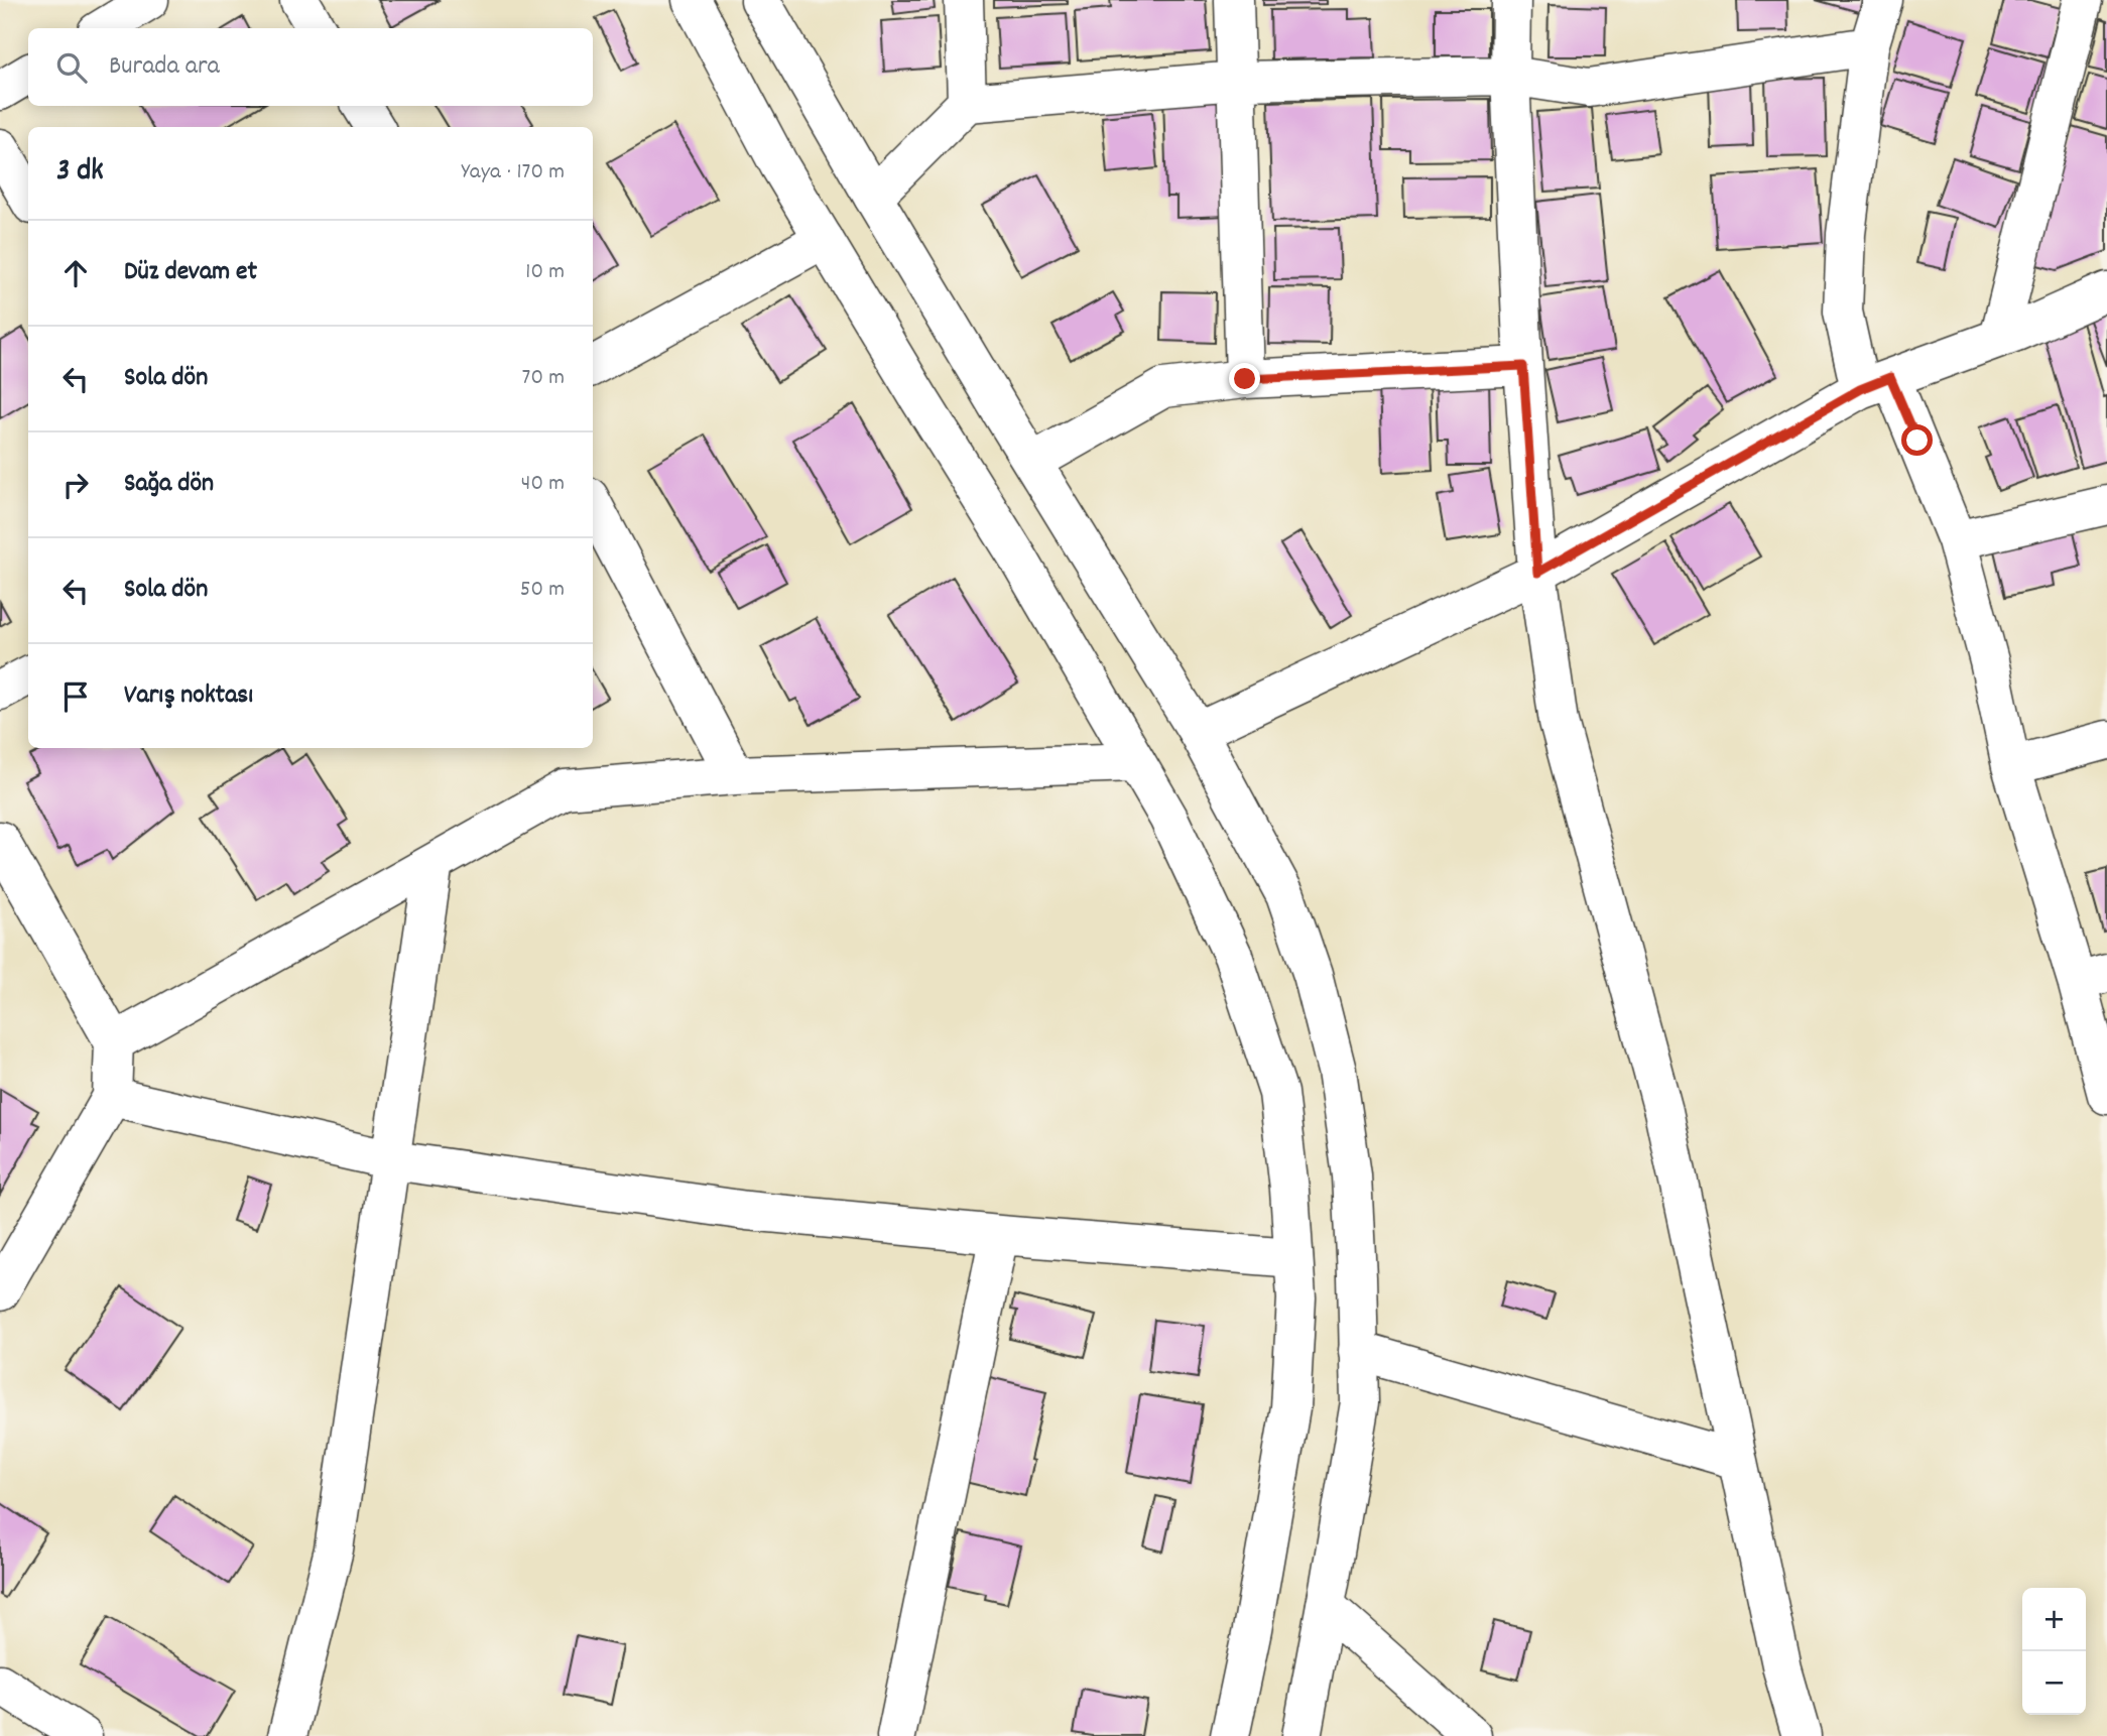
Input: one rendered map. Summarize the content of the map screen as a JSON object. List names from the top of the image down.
{
  "page": {
    "search": "Burada ara",
    "heading": ["3 dk", "Yaya · 170 m"],
    "list": [
      ["Düz devam et", "10 m"],
      ["Sola dön", "70 m"],
      ["Sağa dön", "40 m"],
      ["Sola dön", "50 m"],
      "Varış noktası"
    ],
    "map_buttons": ["+", "−"]
  }
}
